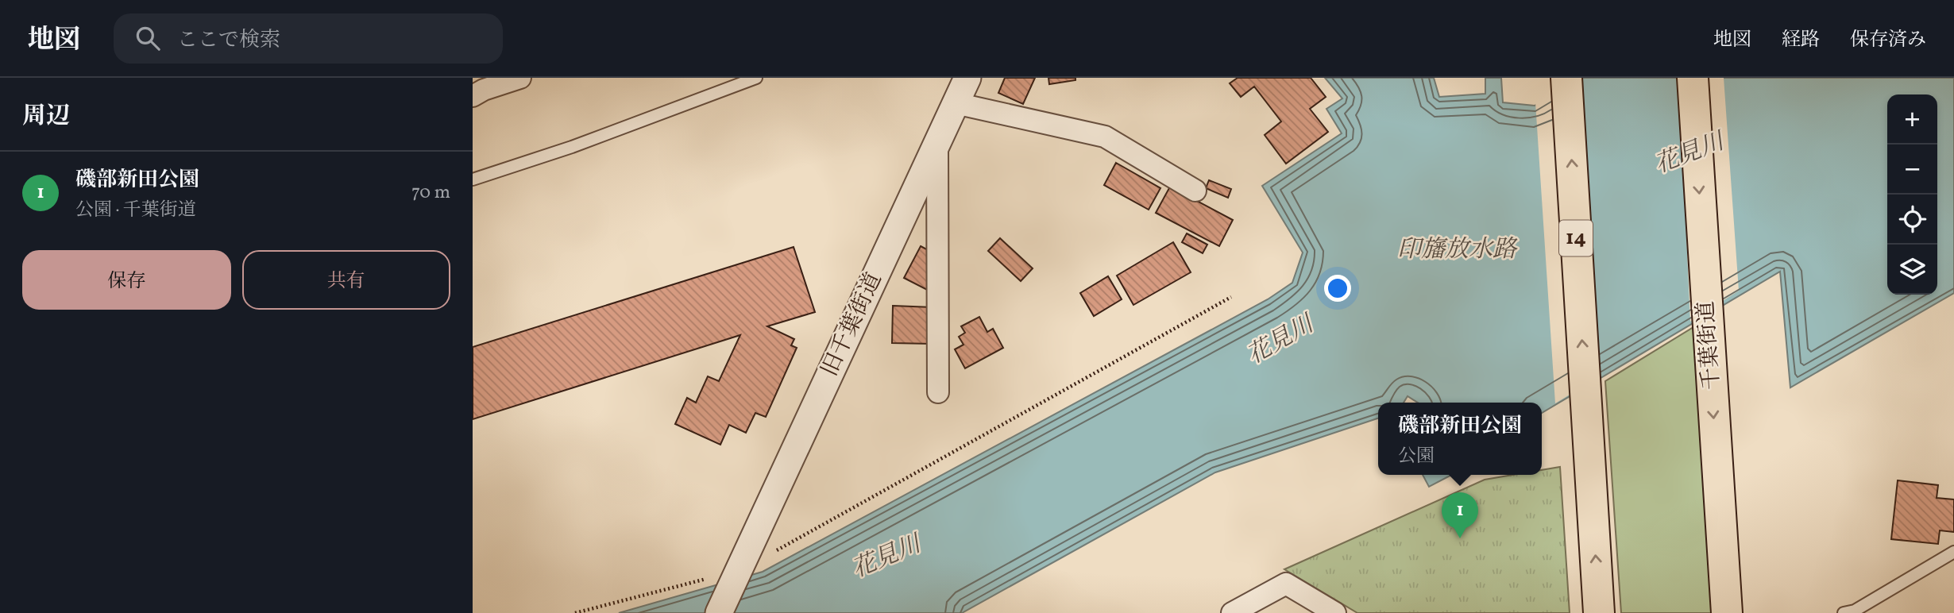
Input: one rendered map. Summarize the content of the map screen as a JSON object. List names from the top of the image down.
{
  "streets": {
    "highway": ["14", "千葉街道"],
    "street": ["旧千葉街道"]
  },
  "water": ["花見川", "印旛放水路"],
  "page": {
    "header": "地図",
    "search": "ここで検索",
    "nav": ["地図", "経路", "保存済み"],
    "heading": "周辺",
    "map_buttons": ["+", "−"],
    "list": [
      {
        "mark": "1",
        "name": "磯部新田公園",
        "note": "公園 · 千葉街道",
        "value": "70 m"
      }
    ],
    "buttons": ["保存", "共有"],
    "popup": ["磯部新田公園", "公園"],
    "pins": "1"
  }
}
